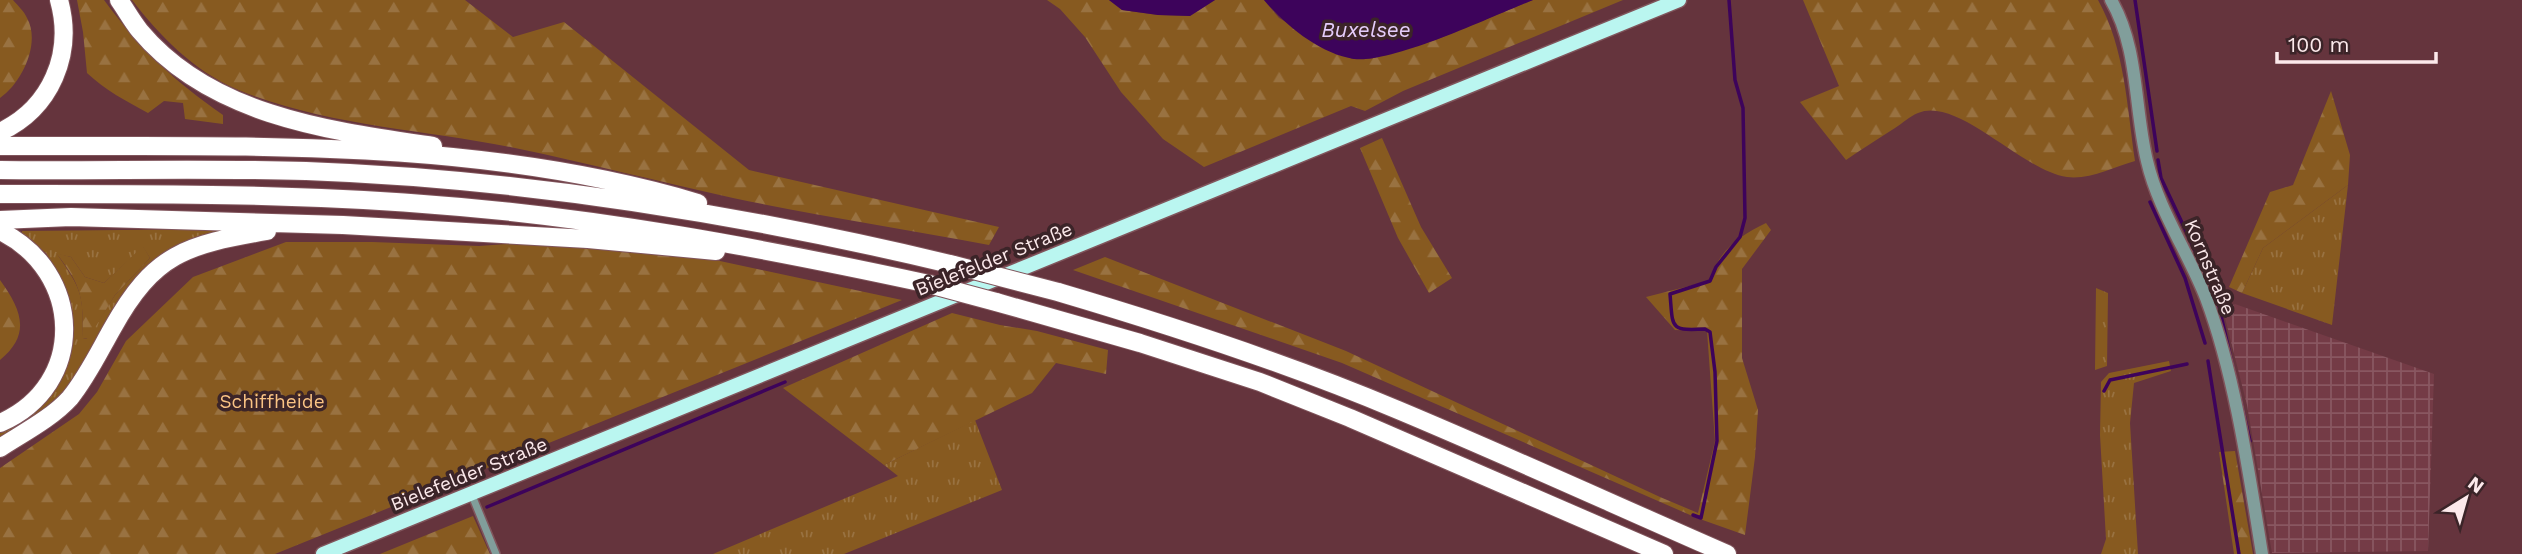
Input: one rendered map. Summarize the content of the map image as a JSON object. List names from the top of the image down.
{
  "streets": {
    "main road": ["Bielefelder Straße"],
    "street": ["Kornstraße"]
  },
  "water": ["Buxelsee"],
  "parks": ["Schiffheide"],
  "scale_bar": "100 m",
  "north": "top right"
}
